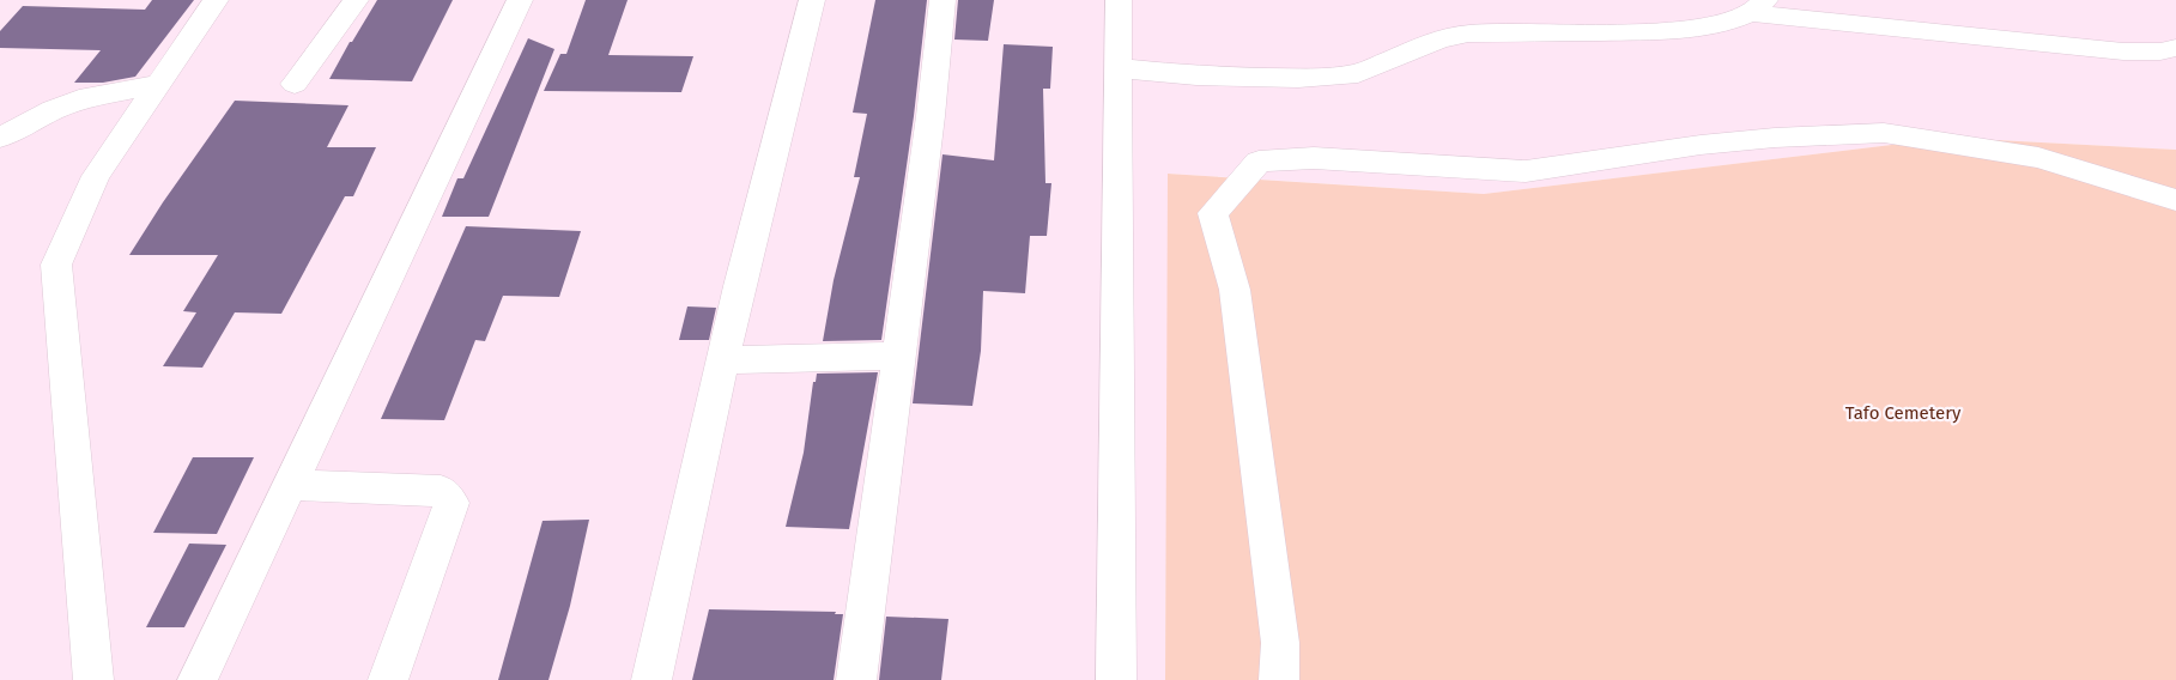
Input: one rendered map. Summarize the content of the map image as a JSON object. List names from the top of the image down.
{
  "parks": ["Tafo Cemetery"]
}
